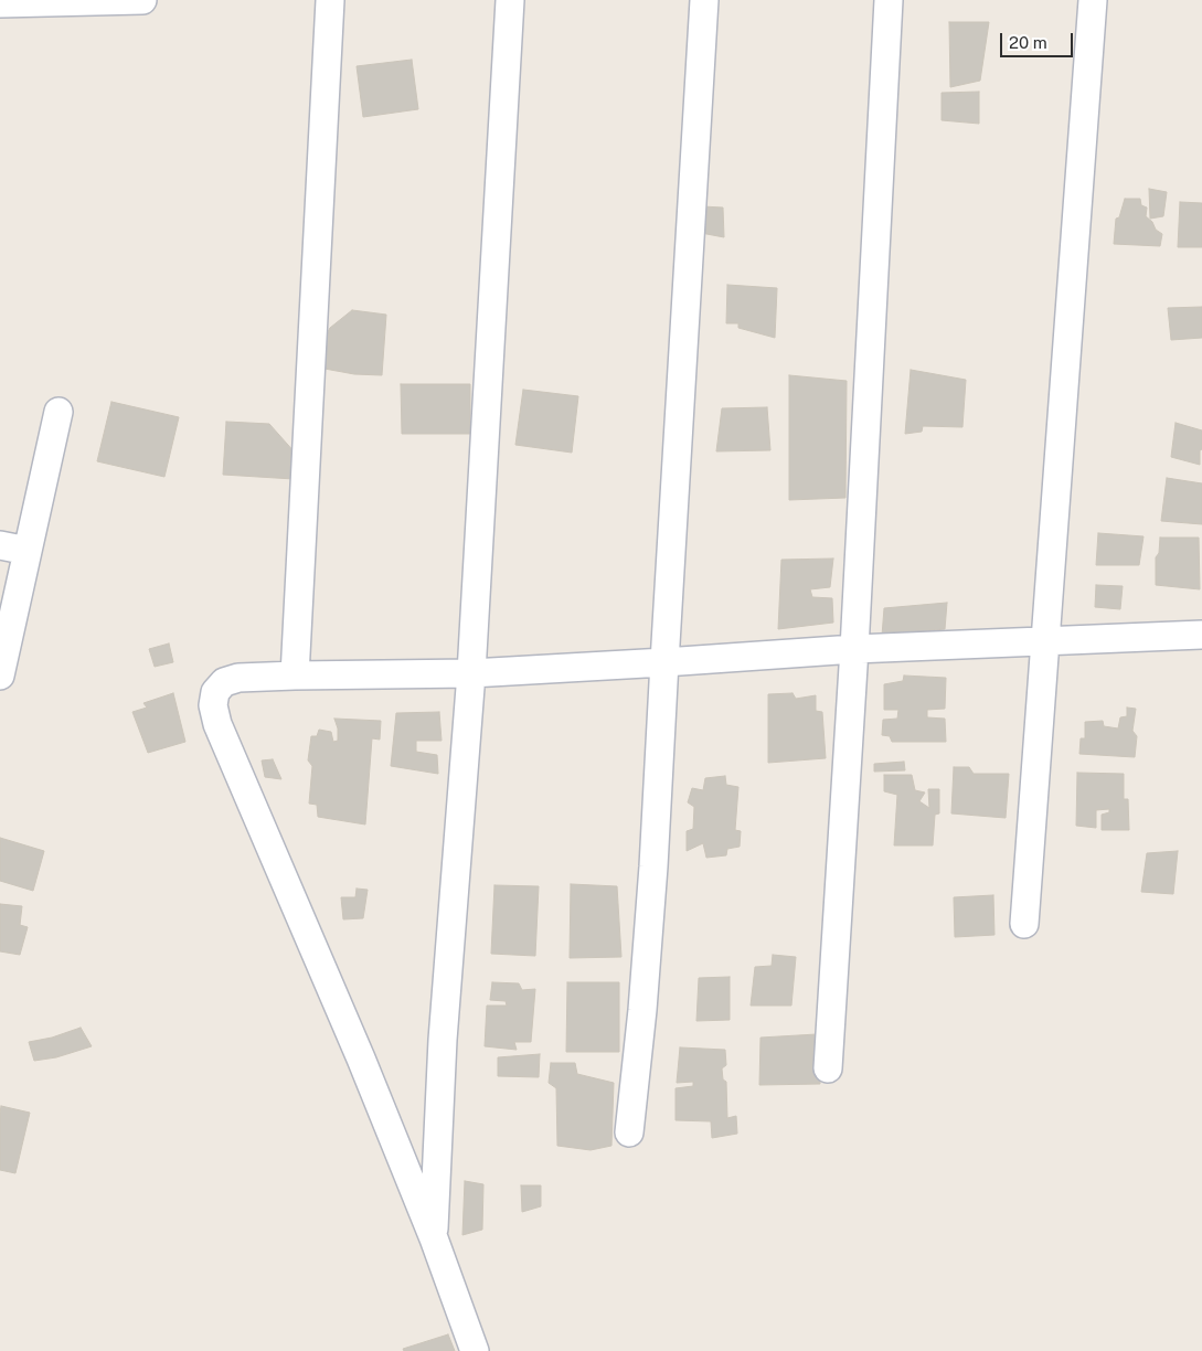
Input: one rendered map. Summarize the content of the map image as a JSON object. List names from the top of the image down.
{
  "scale_bar": "20 m"
}
